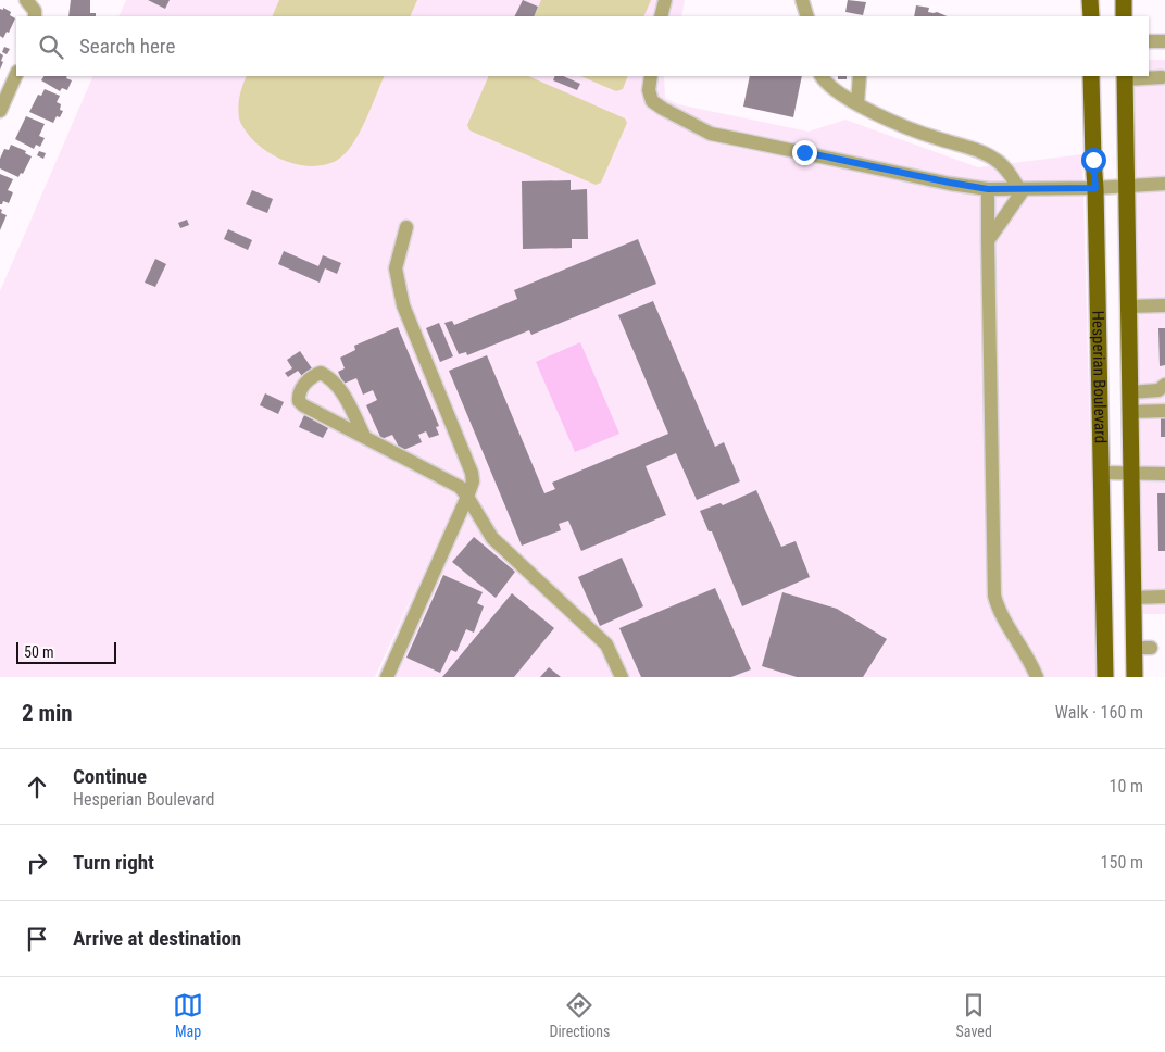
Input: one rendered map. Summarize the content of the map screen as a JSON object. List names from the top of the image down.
{
  "streets": {
    "main road": ["Hesperian Boulevard"]
  },
  "scale_bar": "50 m",
  "page": {
    "search": "Search here",
    "scale": "50 m",
    "heading": ["2 min", "Walk · 160 m"],
    "list": [
      ["Continue", "Hesperian Boulevard", "10 m"],
      ["Turn right", "150 m"],
      "Arrive at destination"
    ],
    "nav": ["Map", "Directions", "Saved"]
  }
}
